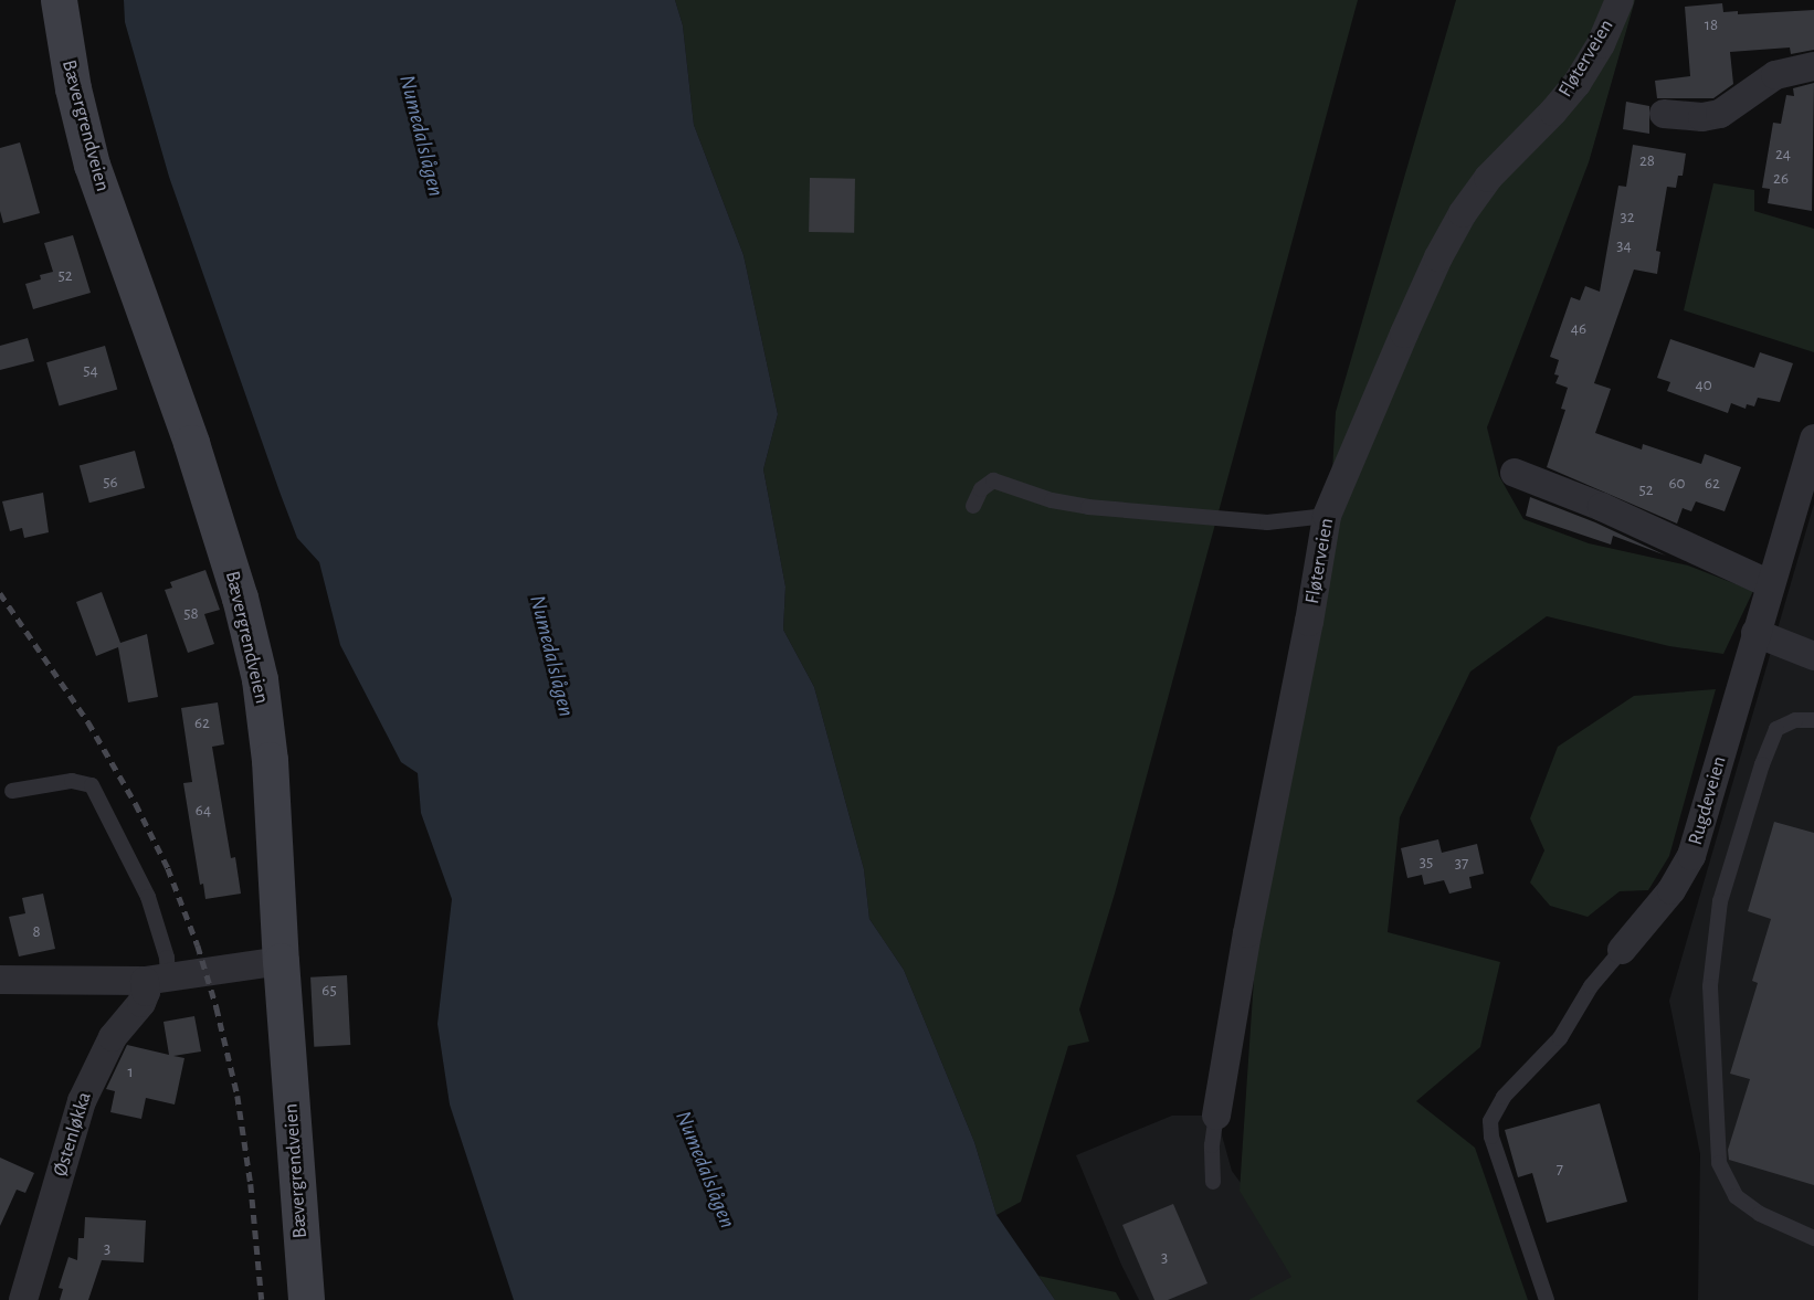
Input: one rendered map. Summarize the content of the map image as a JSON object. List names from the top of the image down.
{
  "streets": {
    "main road": ["Bævergrendveien"],
    "street": ["Fløterveien", "Rugdeveien", "Østenløkka"]
  },
  "water": ["Numedalslågen"],
  "house_numbers": [
    "18",
    "24",
    "28",
    "26",
    "32",
    "34",
    "52",
    "46",
    "54",
    "40",
    "56",
    "60",
    "62",
    "52",
    "58",
    "62",
    "64",
    "35",
    "37",
    "8",
    "65",
    "1",
    "7",
    "3",
    "3"
  ]
}
